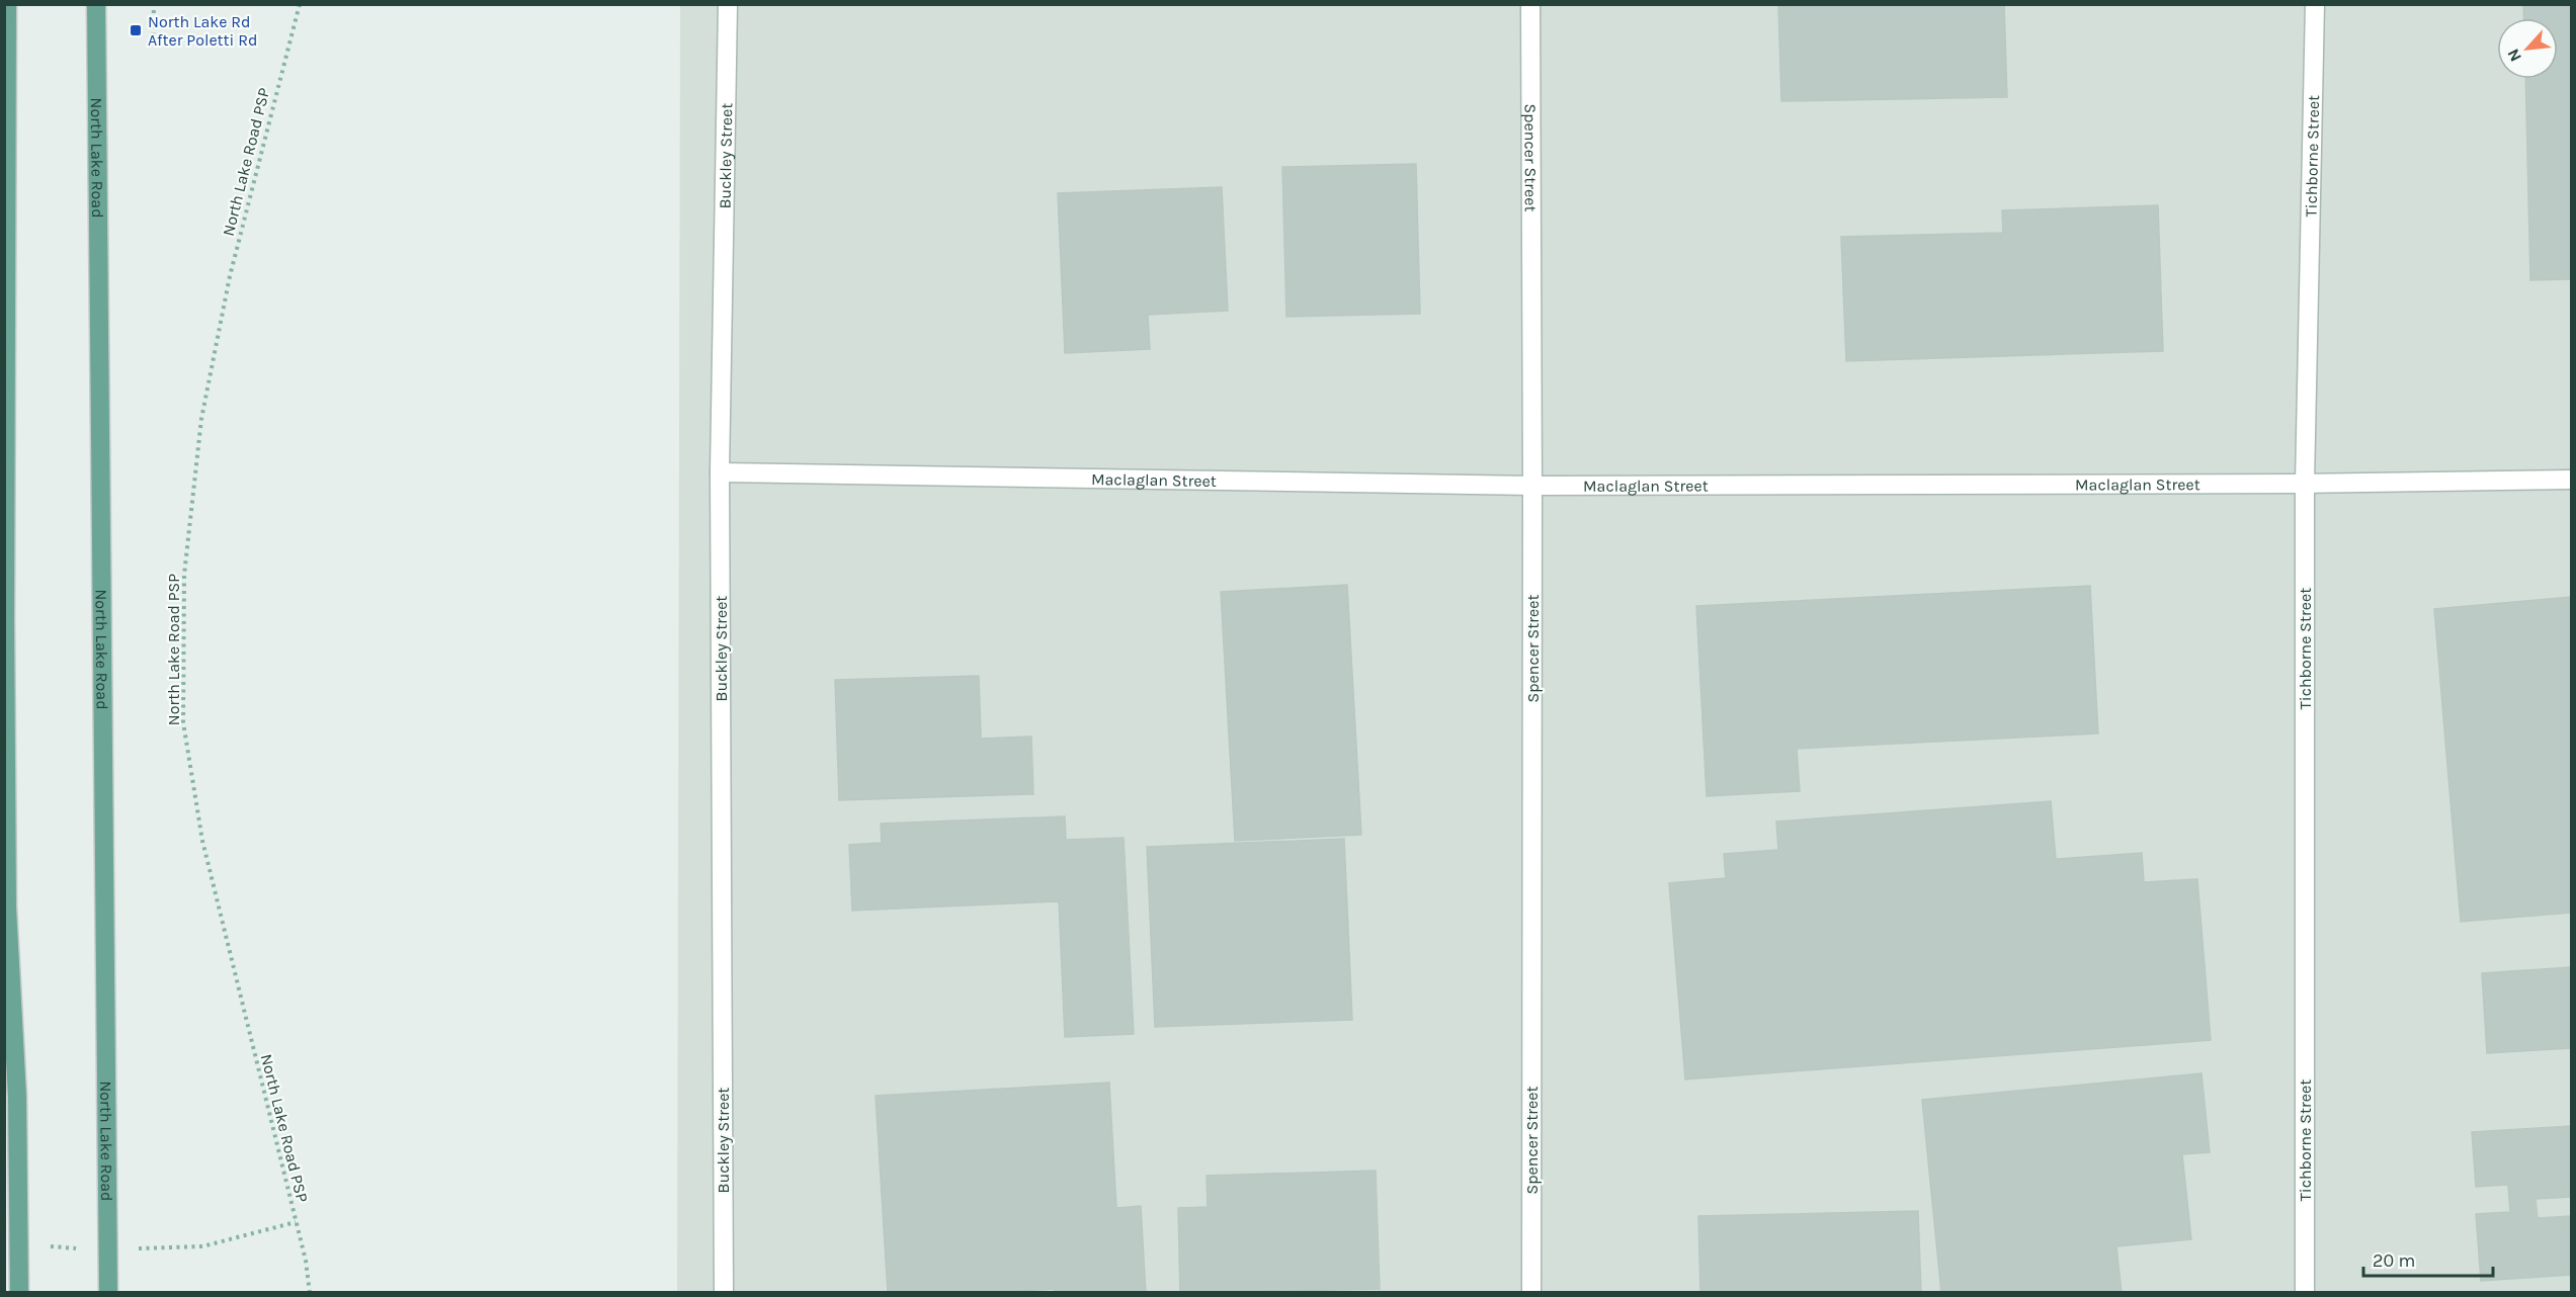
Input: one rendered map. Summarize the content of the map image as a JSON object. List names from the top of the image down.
{
  "streets": {
    "main road": ["North Lake Road"],
    "street": [
      "Buckley Street",
      "Spencer Street",
      "Tichborne Street",
      "Maclaglan Street"
    ],
    "path": ["North Lake Road PSP"]
  },
  "crossings": [
    ["Buckley Street", "Maclaglan Street"],
    ["Spencer Street", "Maclaglan Street"],
    ["Tichborne Street", "Maclaglan Street"]
  ],
  "places": {
    "transit": ["North Lake Rd After Poletti Rd"]
  },
  "scale_bar": "20 m",
  "north": "bottom left"
}
